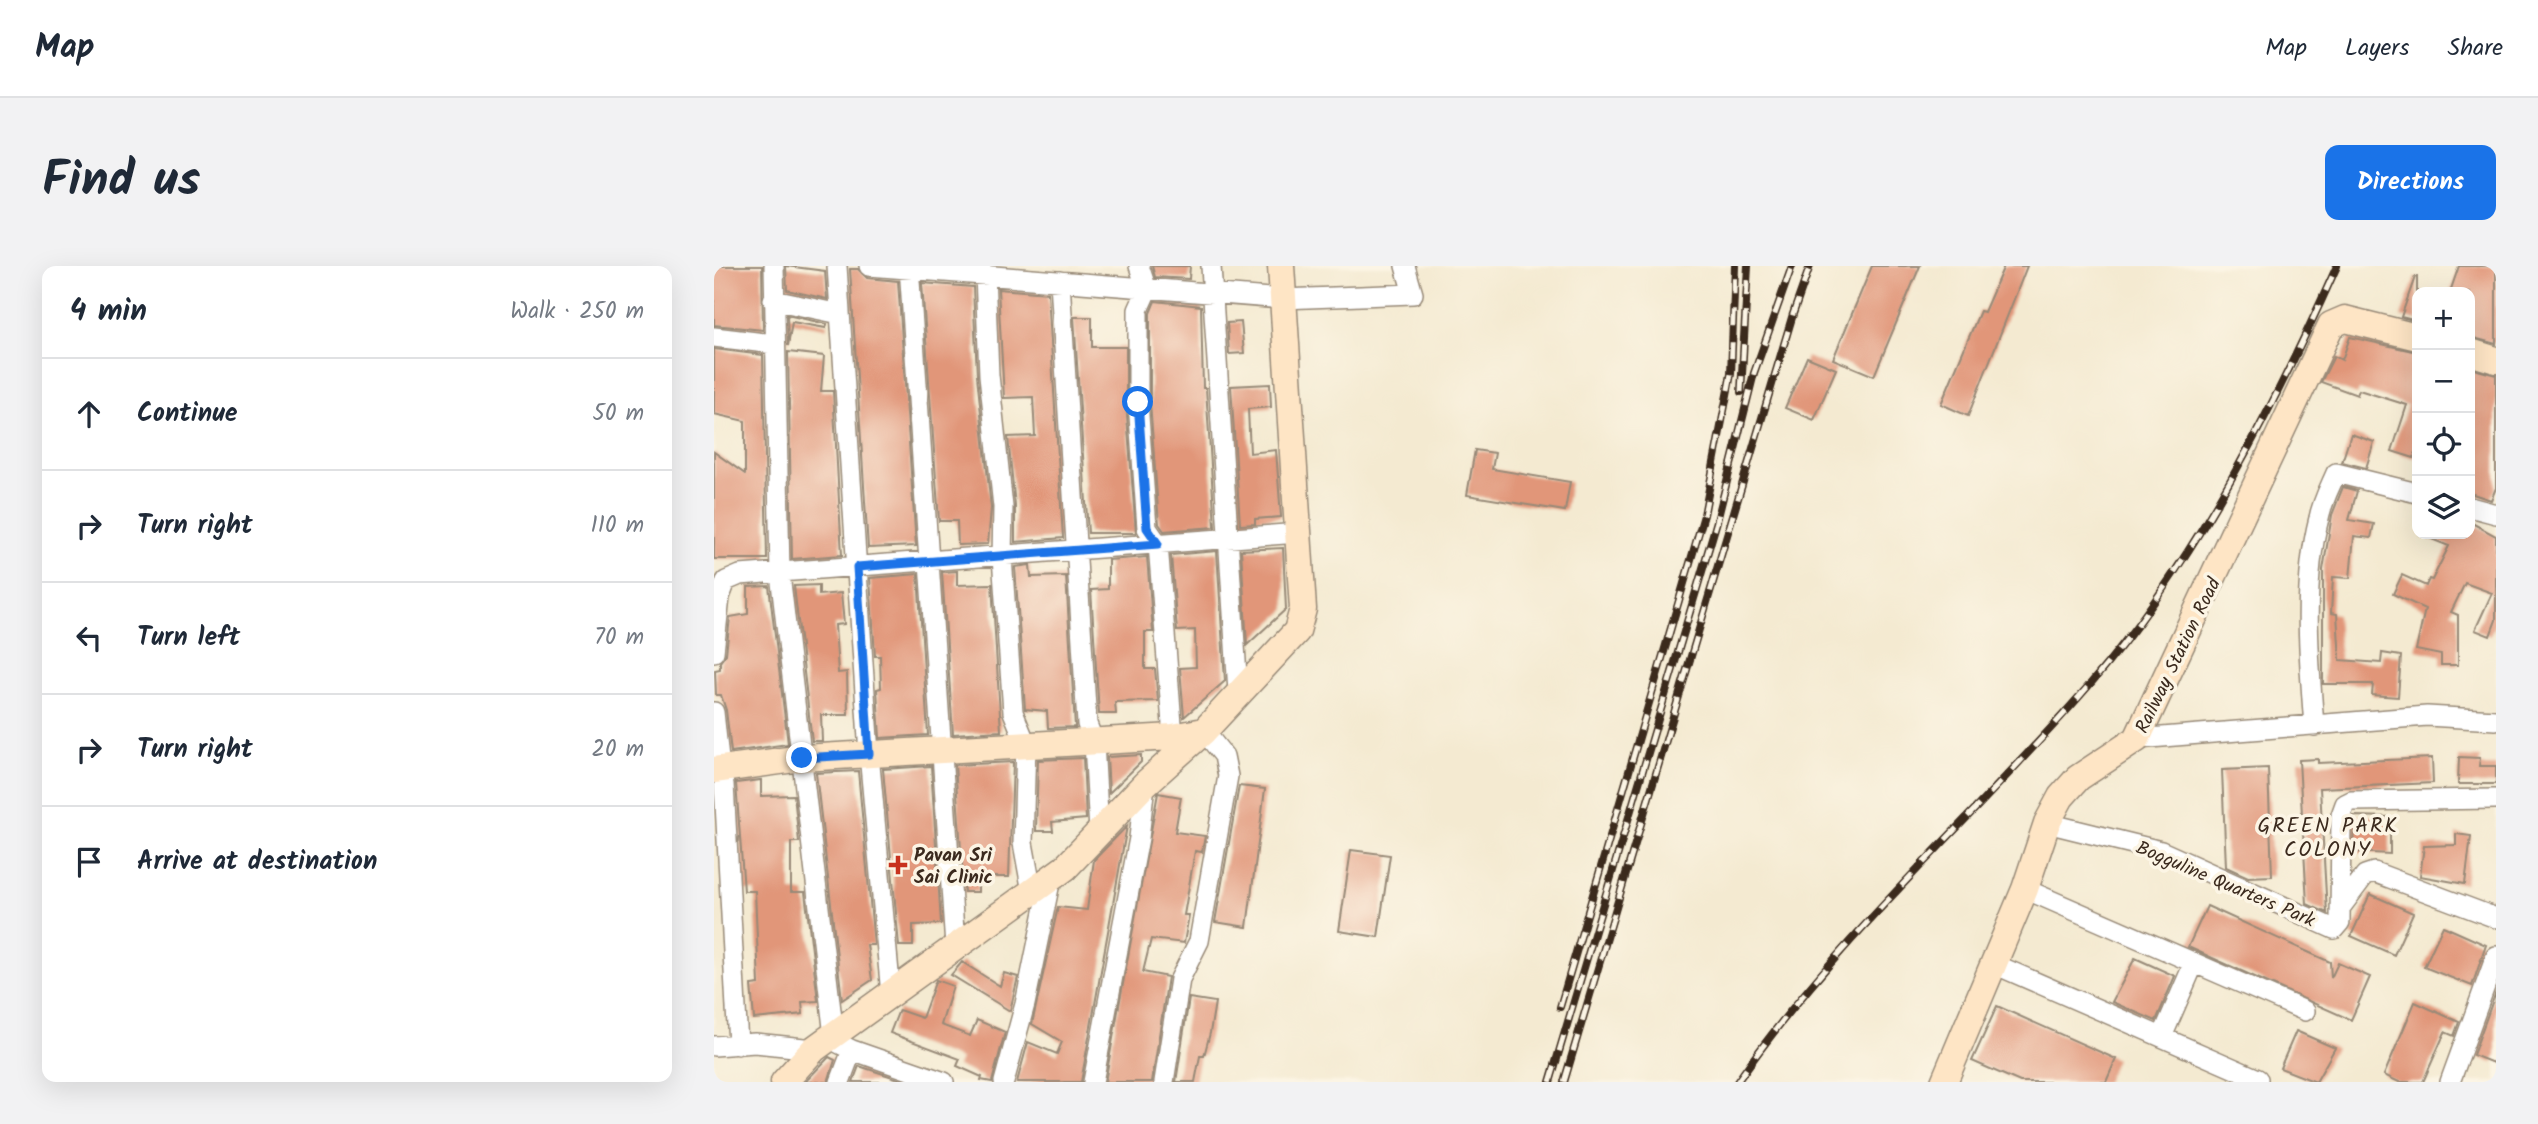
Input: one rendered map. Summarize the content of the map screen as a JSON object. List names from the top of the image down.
{
  "streets": {
    "street": ["Railway Station Road", "Bogguline Quarters Park"]
  },
  "crossings": [
    ["Railway Station Road", "Bogguline Quarters Park"]
  ],
  "districts": ["GREEN PARK COLONY"],
  "places": {
    "health": ["Pavan Sri Sai Clinic"]
  },
  "page": {
    "header": "Map",
    "nav": ["Map", "Layers", "Share"],
    "title": "Find us",
    "buttons": "Directions",
    "heading": ["4 min", "Walk · 250 m"],
    "map_buttons": ["+", "−"],
    "list": [
      ["Continue", "50 m"],
      ["Turn right", "110 m"],
      ["Turn left", "70 m"],
      ["Turn right", "20 m"],
      "Arrive at destination"
    ]
  }
}
